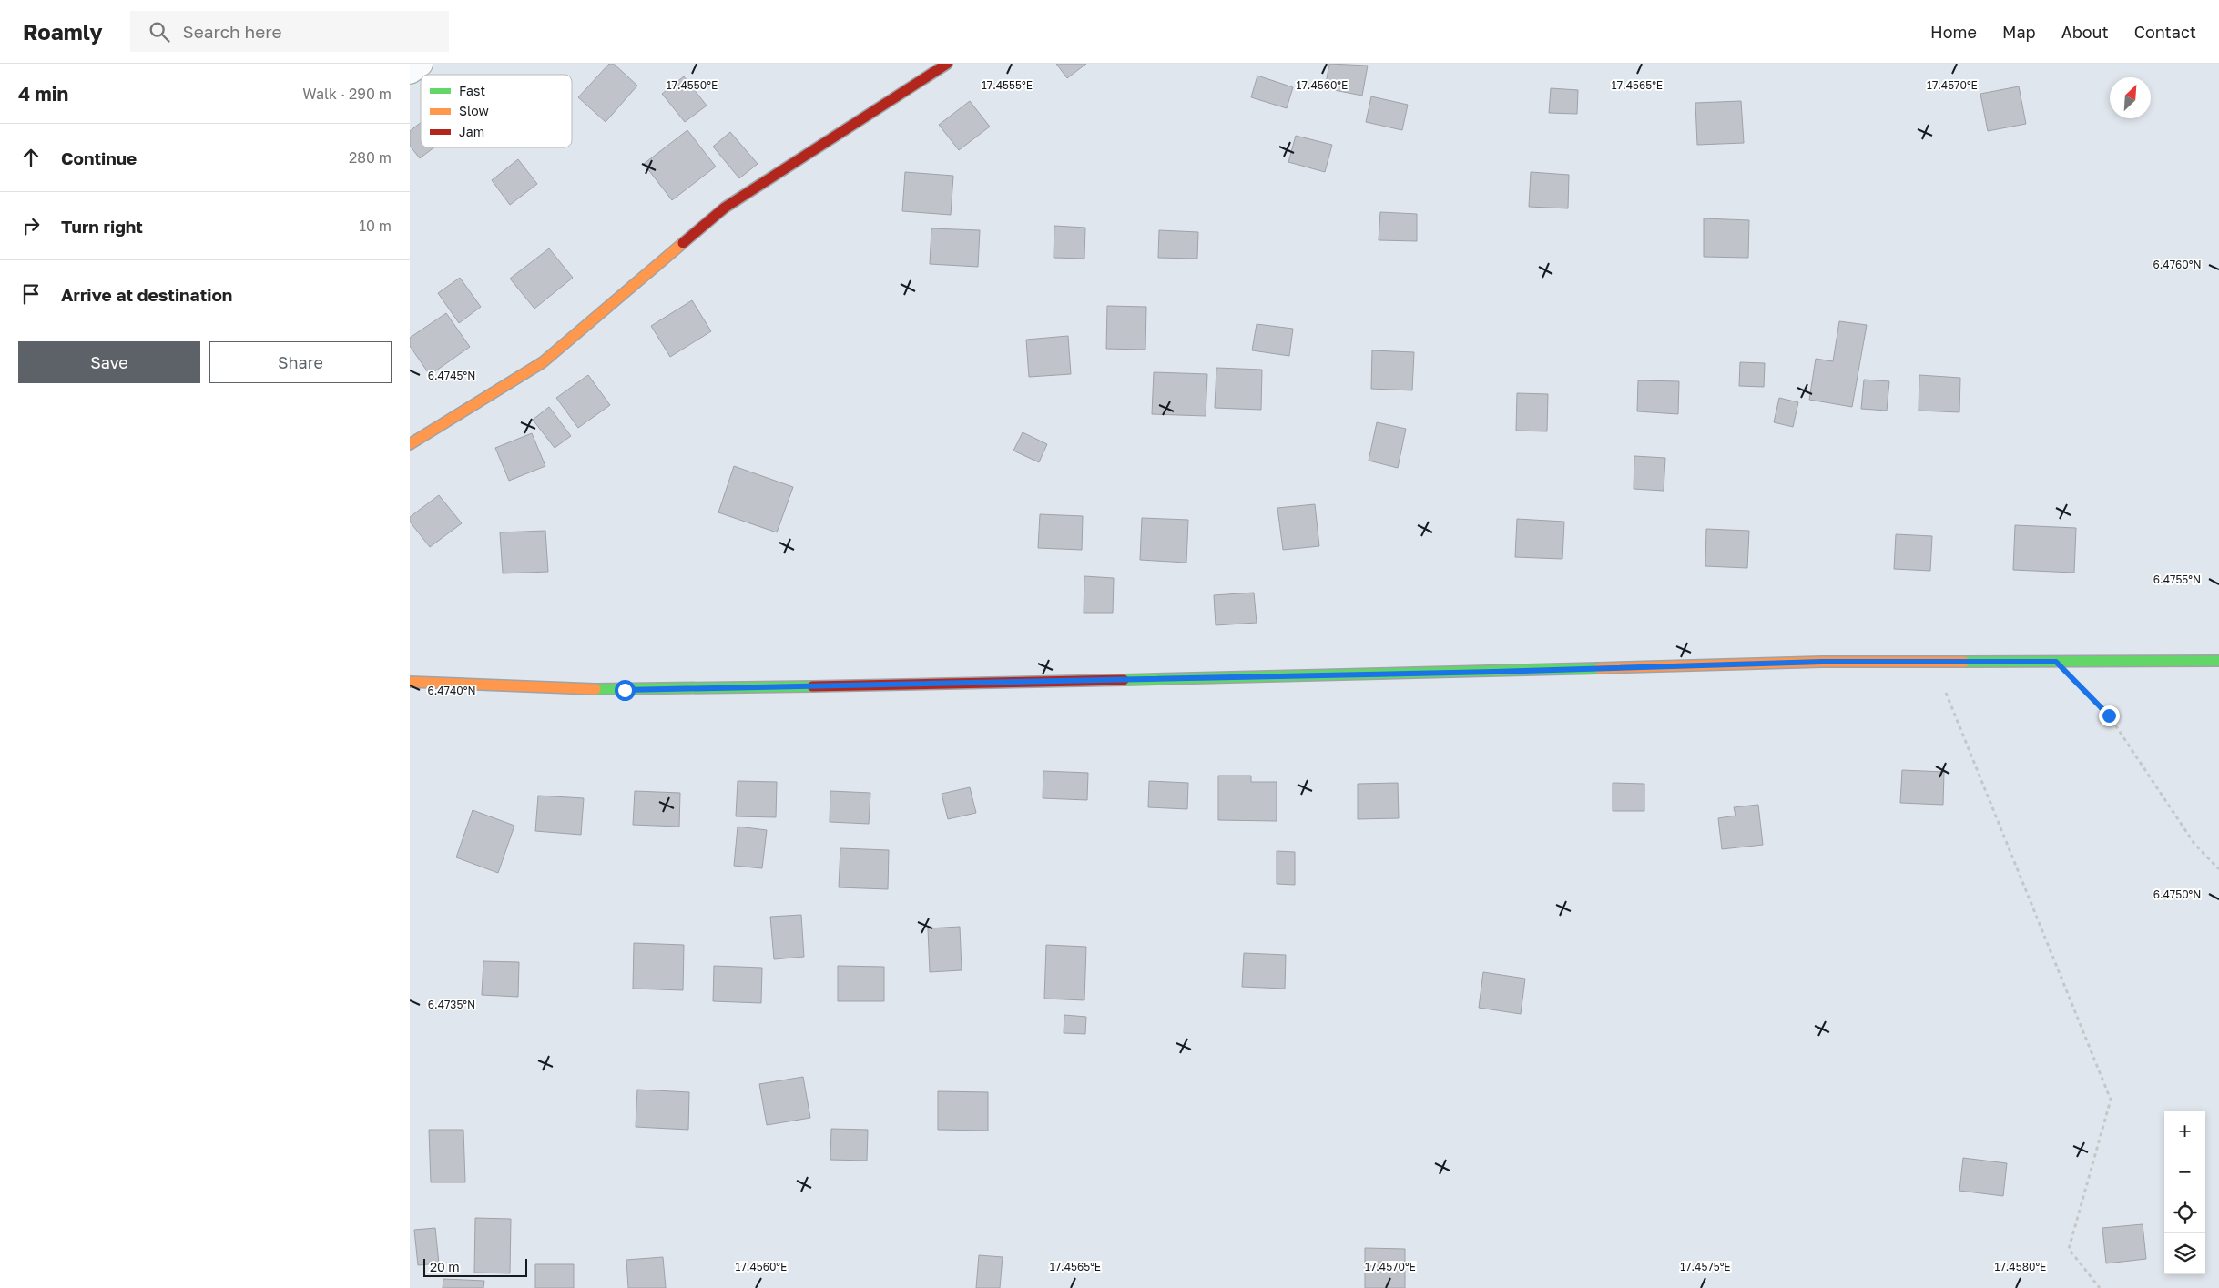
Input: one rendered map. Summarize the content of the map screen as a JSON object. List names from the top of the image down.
{
  "legend": ["Fast", "Slow", "Jam"],
  "scale_bar": "20 m",
  "north": "top right",
  "page": {
    "header": "Roamly",
    "search": "Search here",
    "nav": [
      "Home",
      "Map",
      "About",
      "Contact"
    ],
    "heading": ["4 min", "Walk · 290 m"],
    "list": [
      ["Continue", "280 m"],
      ["Turn right", "10 m"],
      "Arrive at destination"
    ],
    "buttons": ["Save", "Share"],
    "map_buttons": ["+", "−"],
    "scale": "20 m"
  },
  "coordinates": [
    "17.4550°E",
    "17.4555°E",
    "17.4560°E",
    "17.4565°E",
    "17.4570°E",
    "6.4760°N",
    "6.4745°N",
    "6.4755°N",
    "6.4740°N",
    "6.4750°N",
    "6.4735°N",
    "17.4575°E",
    "17.4580°E"
  ]
}
